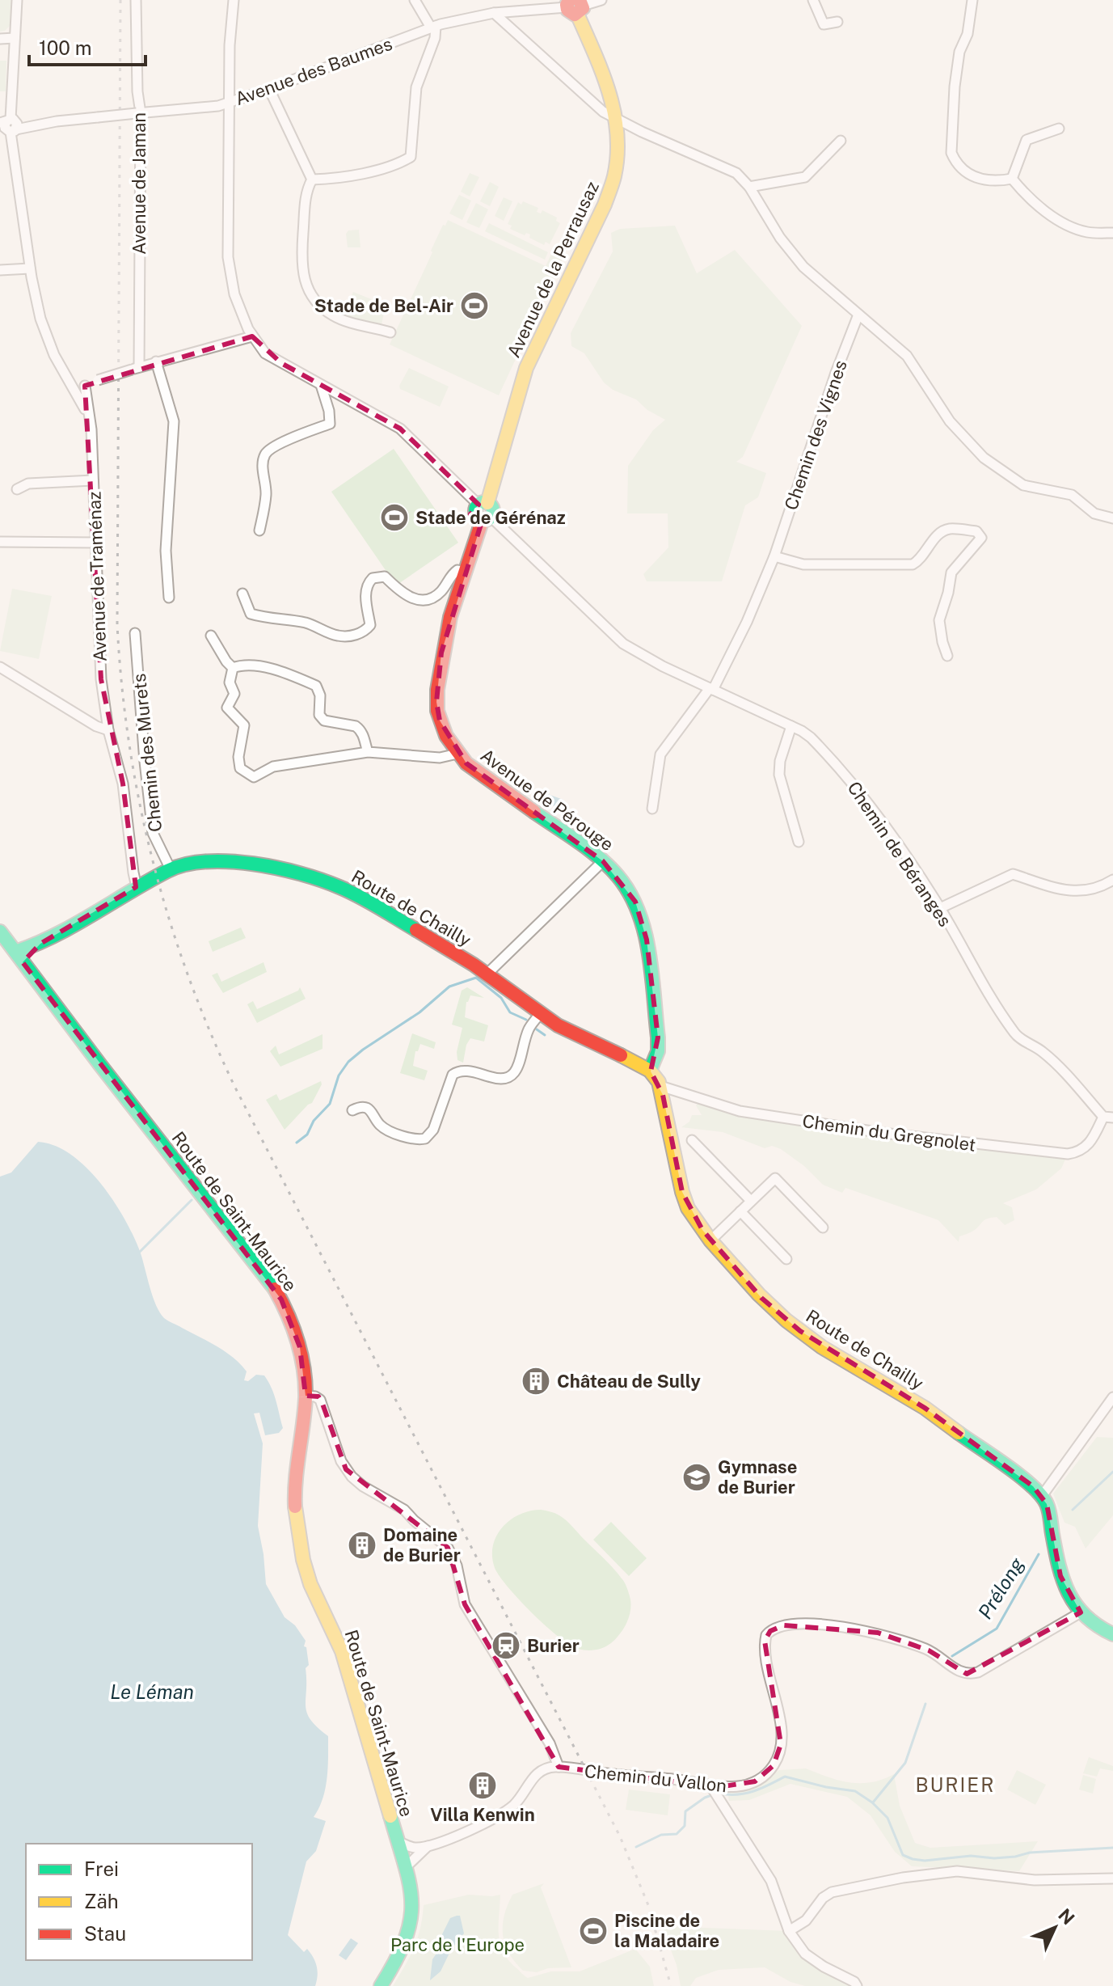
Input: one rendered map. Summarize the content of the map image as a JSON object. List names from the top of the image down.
{
  "streets": {
    "street": [
      "Avenue des Baumes",
      "Avenue de Jaman",
      "Avenue de la Perrausaz",
      "Chemin des Vignes",
      "Avenue de Traménaz",
      "Chemin des Murets",
      "Avenue de Pérouge",
      "Chemin de Béranges",
      "Route de Chailly",
      "Chemin du Gregnolet",
      "Route de Saint-Maurice",
      "Chemin du Vallon"
    ]
  },
  "crossings": [
    ["Avenue des Baumes", "Avenue de Jaman"],
    ["Avenue des Baumes", "Avenue de la Perrausaz"],
    ["Avenue des Baumes", "Avenue de Traménaz"],
    ["Chemin des Vignes", "Chemin de Béranges"],
    ["Avenue de Traménaz", "Route de Chailly"],
    ["Chemin des Murets", "Route de Chailly"],
    ["Avenue de Pérouge", "Chemin de Béranges"],
    ["Avenue de Pérouge", "Route de Chailly"],
    ["Chemin de Béranges", "Chemin du Gregnolet"],
    ["Route de Chailly", "Chemin du Gregnolet"],
    ["Route de Chailly", "Route de Saint-Maurice"],
    ["Route de Saint-Maurice", "Chemin du Vallon"]
  ],
  "districts": ["BURIER"],
  "water": ["Prélong", "Le Léman"],
  "parks": ["Parc de l'Europe"],
  "places": {
    "sports": ["Stade de Bel-Air", "Stade de Gérénaz", "Piscine de la Maladaire"],
    "building": ["Château de Sully", "Domaine de Burier", "Villa Kenwin"],
    "school or university": ["Gymnase de Burier"],
    "station": ["Burier"]
  },
  "legend": ["Frei", "Zäh", "Stau"],
  "scale_bar": "100 m",
  "north": "top right"
}
